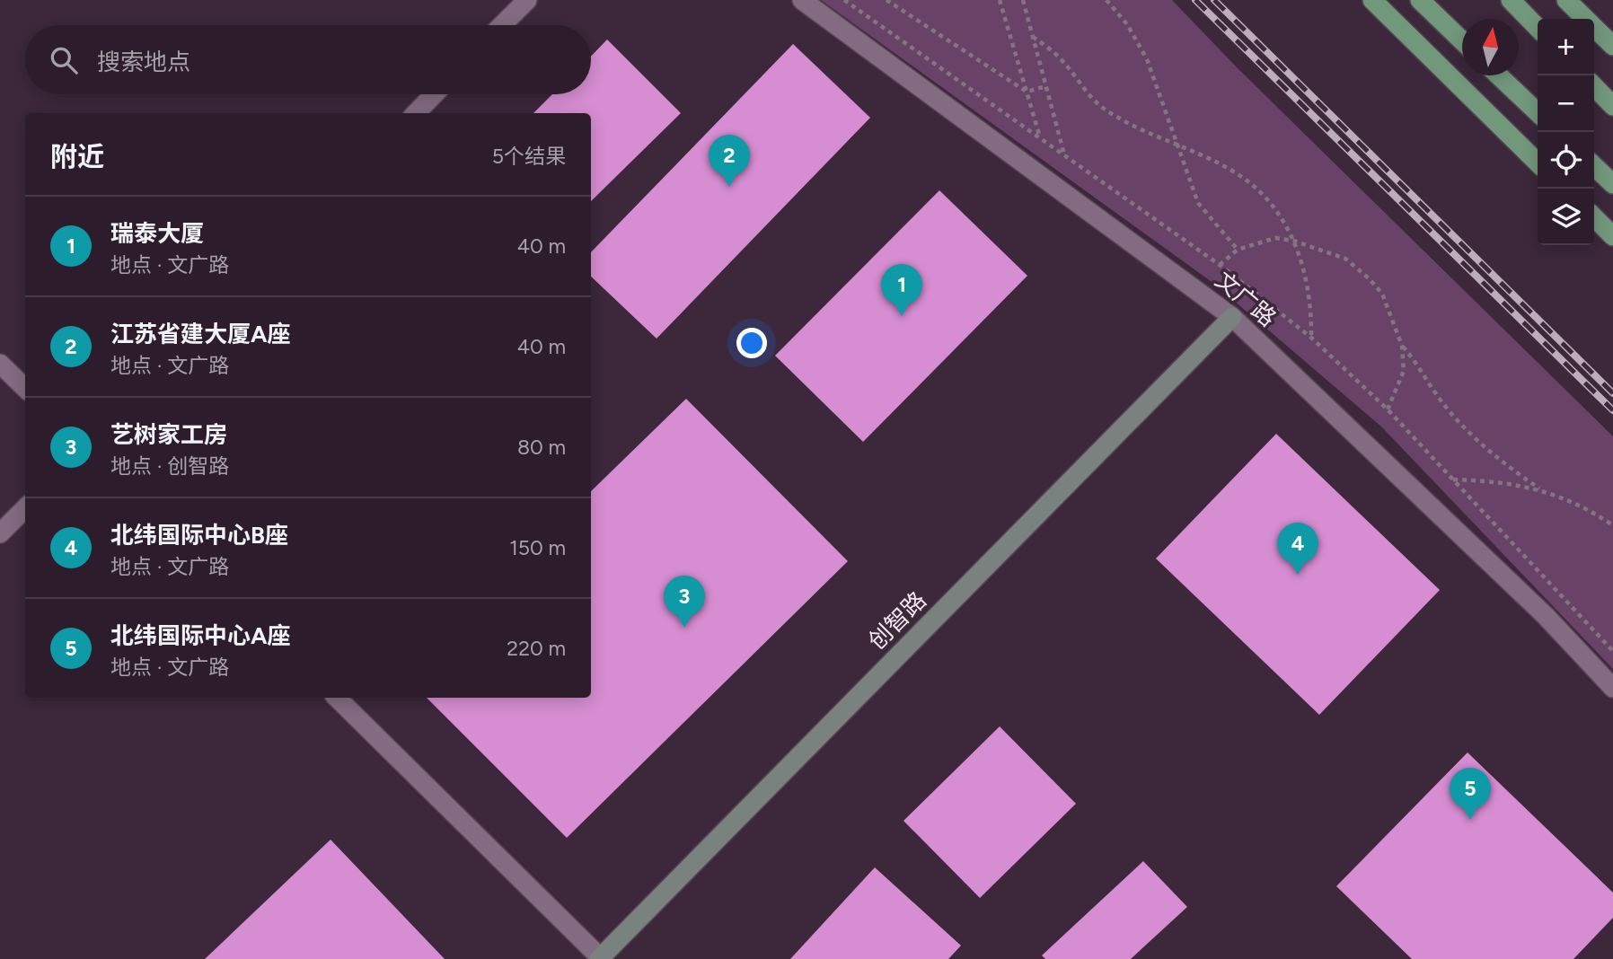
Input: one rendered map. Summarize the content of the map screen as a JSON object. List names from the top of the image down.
{
  "streets": {
    "street": ["文广路", "创智路"]
  },
  "crossings": [
    ["文广路", "创智路"]
  ],
  "north": "top",
  "page": {
    "map_buttons": ["+", "−"],
    "search": "搜索地点",
    "heading": ["附近", "5个结果"],
    "pins": [
      "2",
      "1",
      "4",
      "3",
      "5"
    ],
    "list": [
      {
        "mark": "1",
        "name": "瑞泰大厦",
        "note": "地点 · 文广路",
        "value": "40 m"
      },
      {
        "mark": "2",
        "name": "江苏省建大厦A座",
        "note": "地点 · 文广路",
        "value": "40 m"
      },
      {
        "mark": "3",
        "name": "艺树家工房",
        "note": "地点 · 创智路",
        "value": "80 m"
      },
      {
        "mark": "4",
        "name": "北纬国际中心B座",
        "note": "地点 · 文广路",
        "value": "150 m"
      },
      {
        "mark": "5",
        "name": "北纬国际中心A座",
        "note": "地点 · 文广路",
        "value": "220 m"
      }
    ]
  }
}
